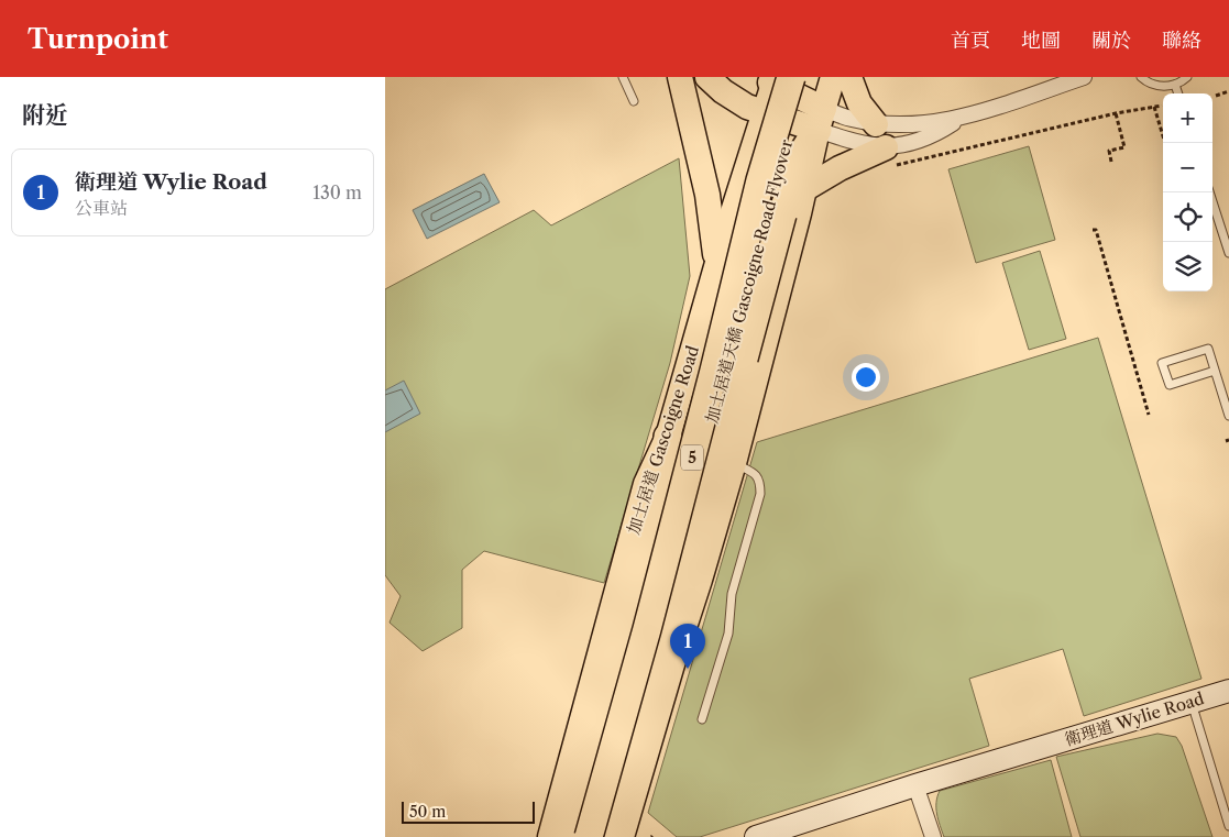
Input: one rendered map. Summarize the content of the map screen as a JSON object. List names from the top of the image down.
{
  "streets": {
    "highway": ["加士居道天橋 Gascoigne Road Flyover", "5"],
    "main road": ["加士居道 Gascoigne Road"],
    "street": ["衛理道 Wylie Road"]
  },
  "crossings": [
    ["加士居道天橋 Gascoigne Road Flyover", "加士居道 Gascoigne Road"]
  ],
  "scale_bar": "50 m",
  "page": {
    "header": "Turnpoint",
    "nav": [
      "首頁",
      "地圖",
      "關於",
      "聯絡"
    ],
    "heading": "附近",
    "map_buttons": ["+", "−"],
    "list": [
      {
        "mark": "1",
        "name": "衛理道 Wylie Road",
        "note": "公車站",
        "value": "130 m"
      }
    ],
    "pins": "1",
    "scale": "50 m"
  }
}
